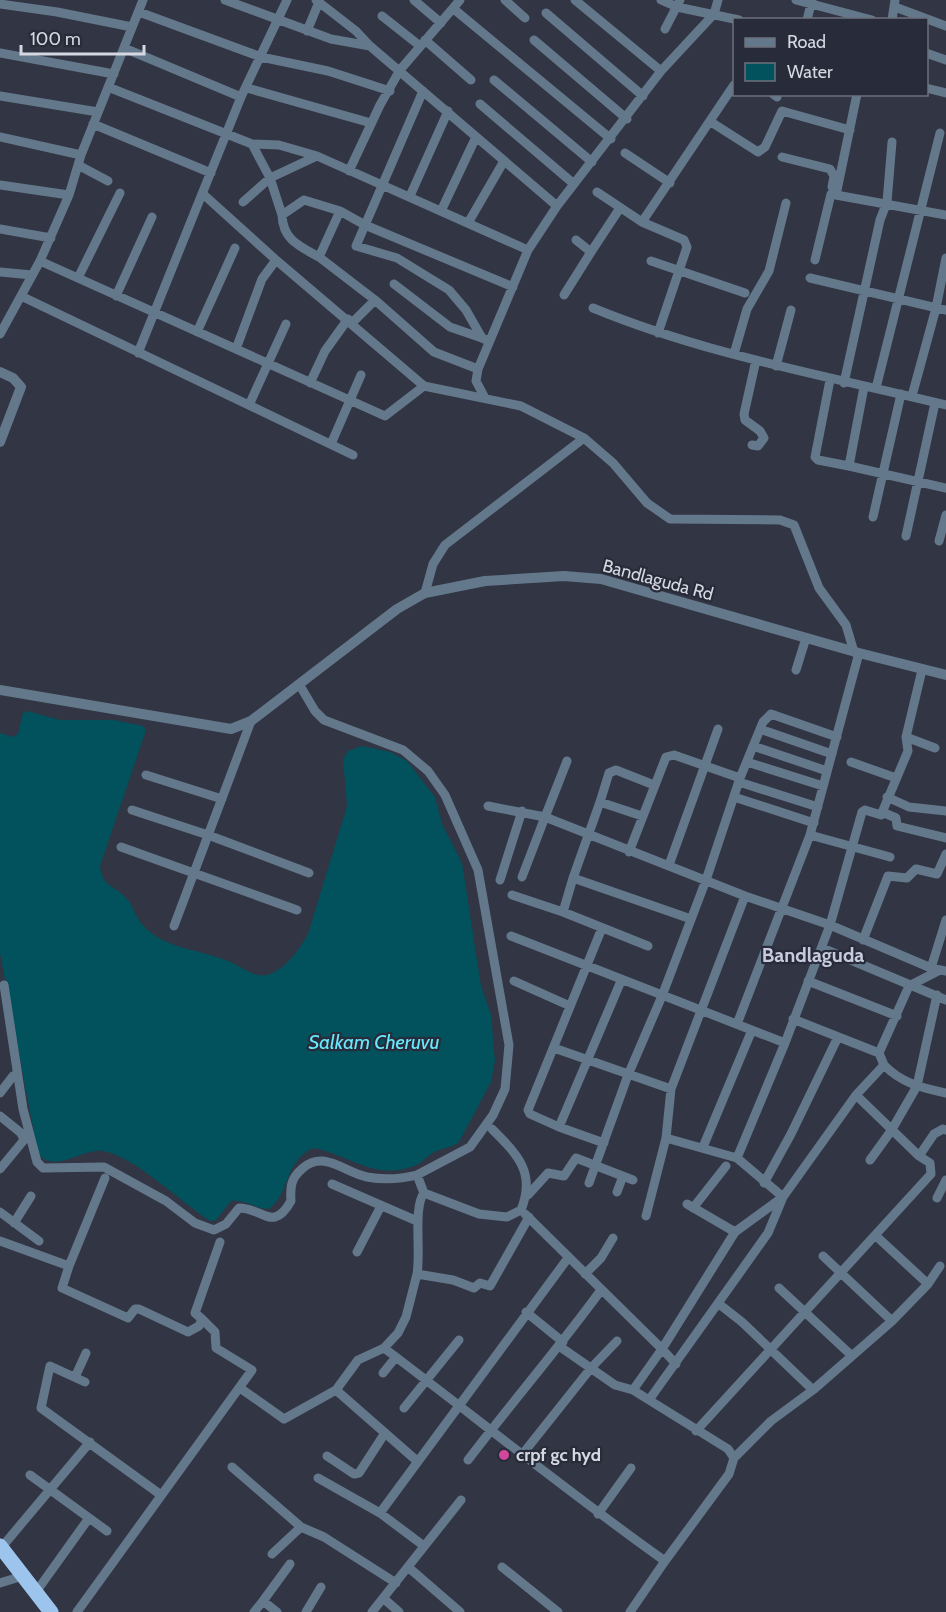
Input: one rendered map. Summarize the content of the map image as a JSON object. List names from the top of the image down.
{
  "streets": {
    "street": ["Bandlaguda Rd"]
  },
  "districts": ["Bandlaguda"],
  "water": ["Salkam Cheruvu"],
  "places": ["crpf gc hyd"],
  "legend": ["Road", "Water"],
  "scale_bar": "100 m"
}
